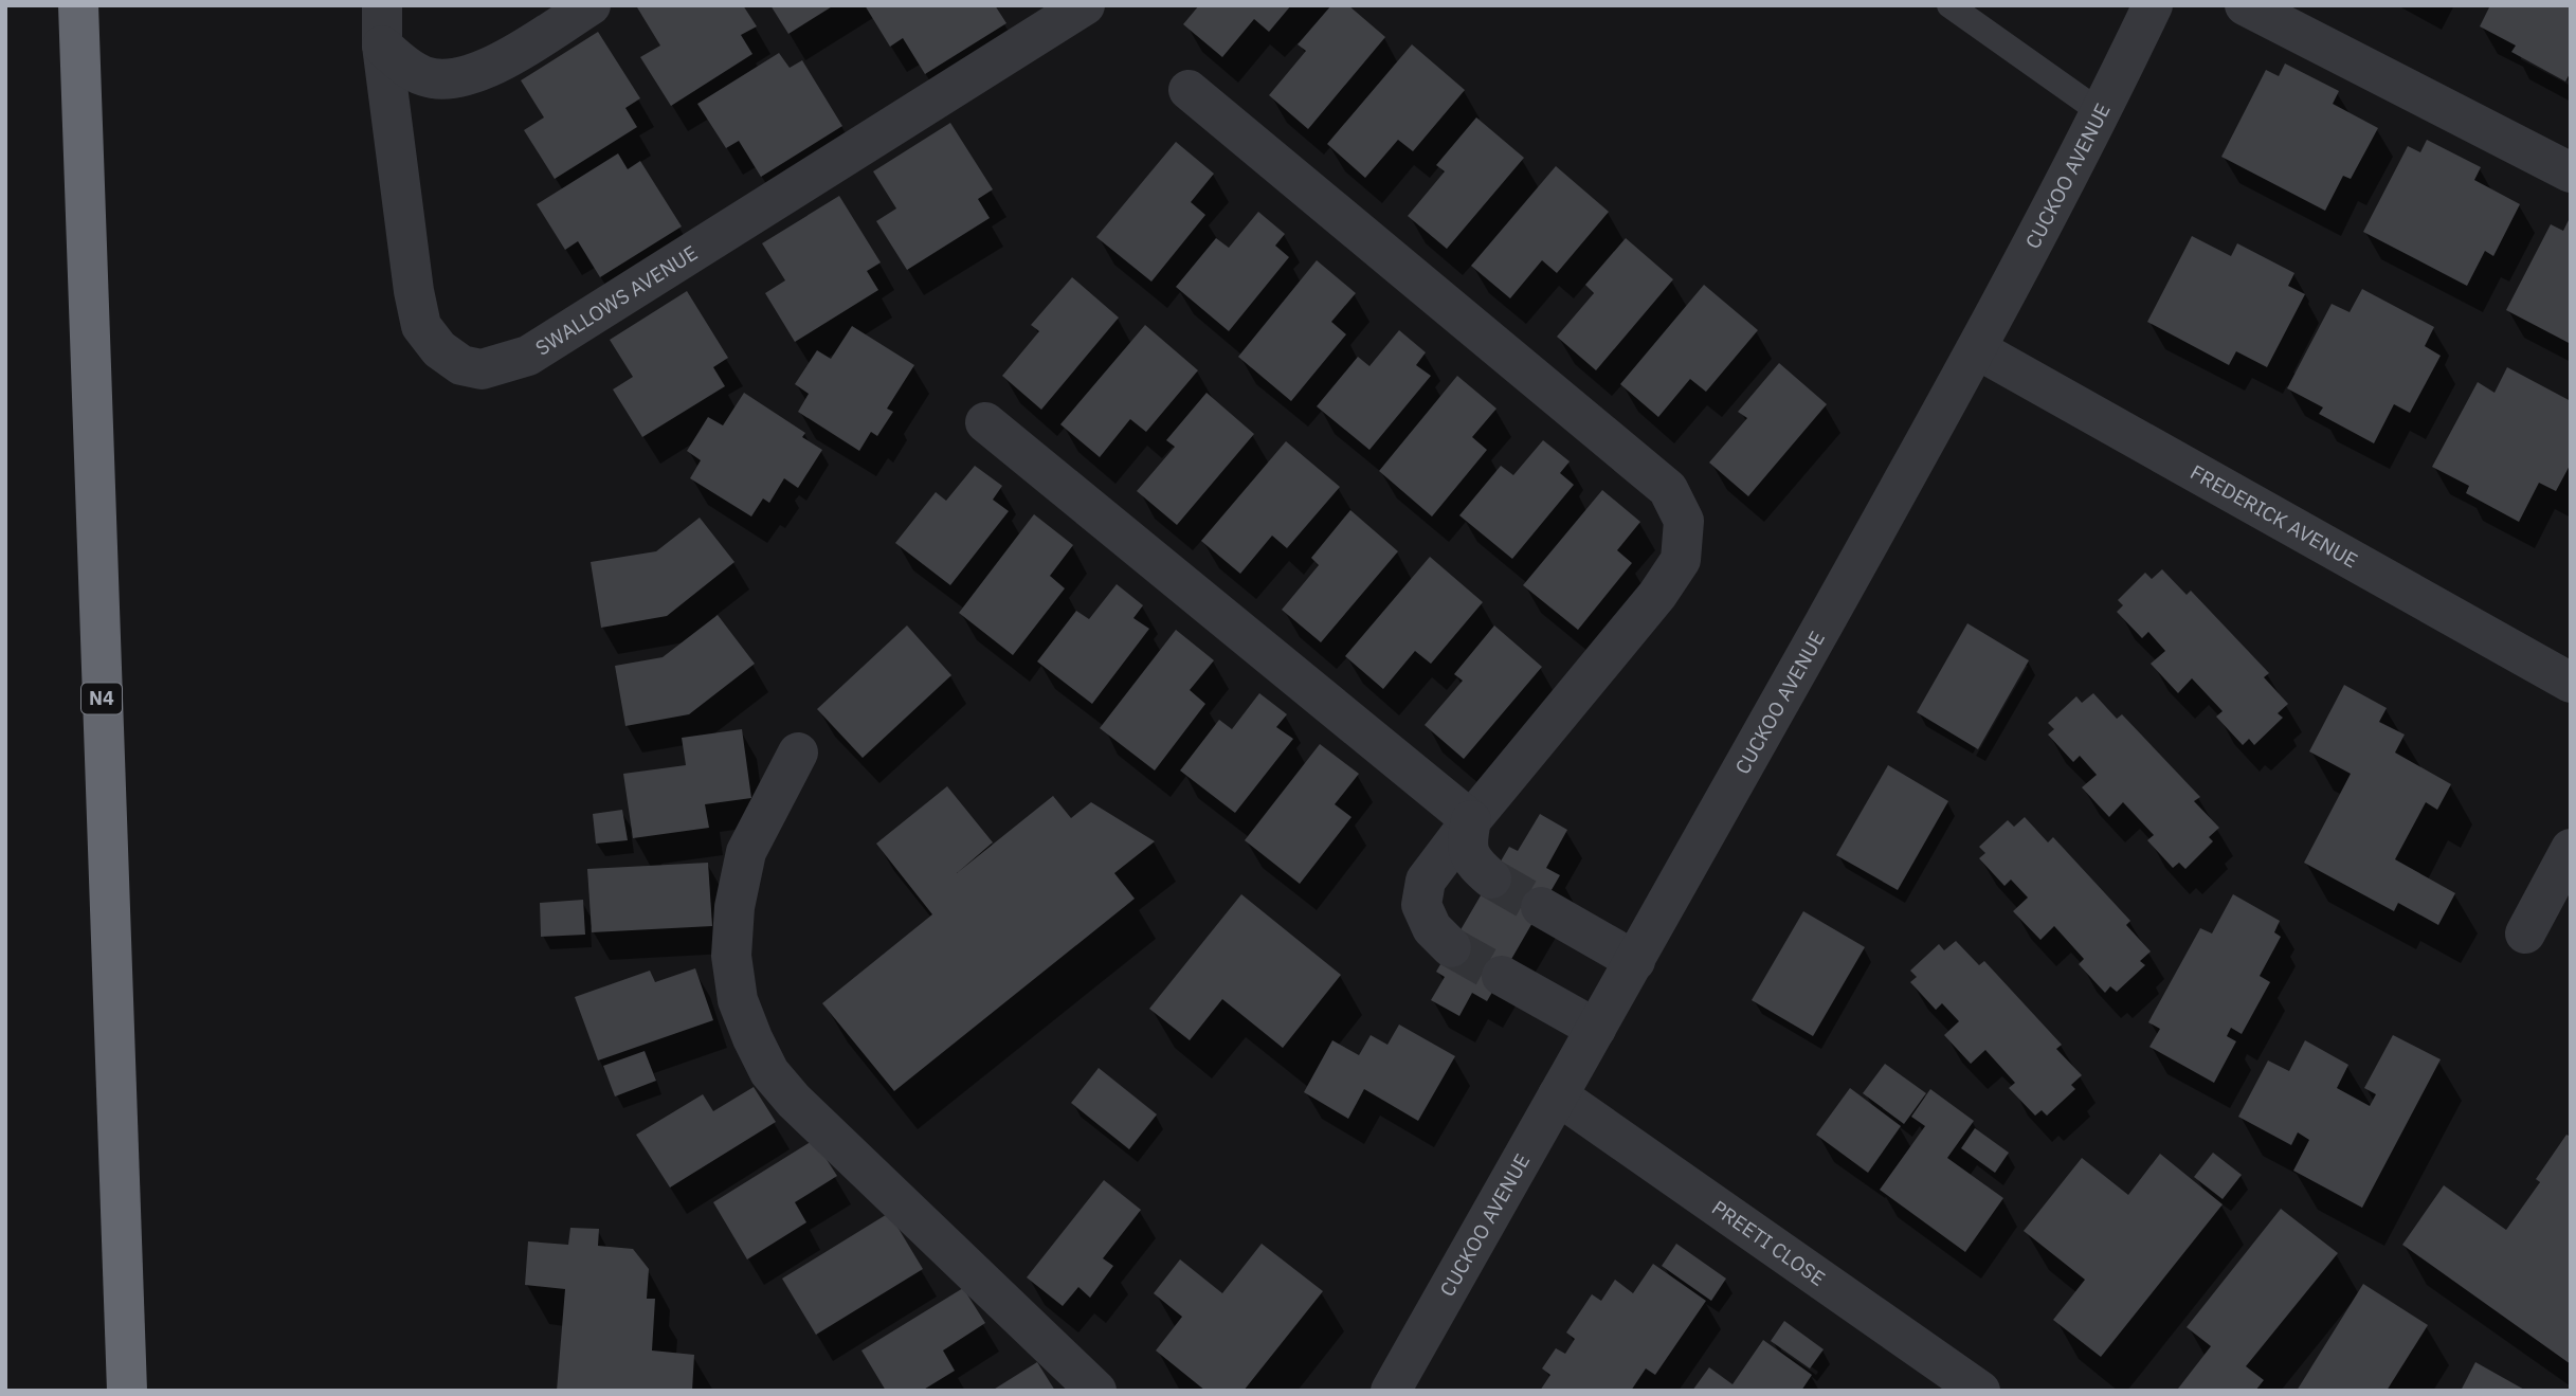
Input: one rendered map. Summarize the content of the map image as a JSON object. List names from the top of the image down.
{
  "streets": {
    "highway": ["N4"],
    "street": [
      "CUCKOO AVENUE",
      "SWALLOWS AVENUE",
      "FREDERICK AVENUE",
      "PREETI CLOSE"
    ]
  },
  "crossings": [
    ["CUCKOO AVENUE", "FREDERICK AVENUE"],
    ["CUCKOO AVENUE", "PREETI CLOSE"]
  ]
}
